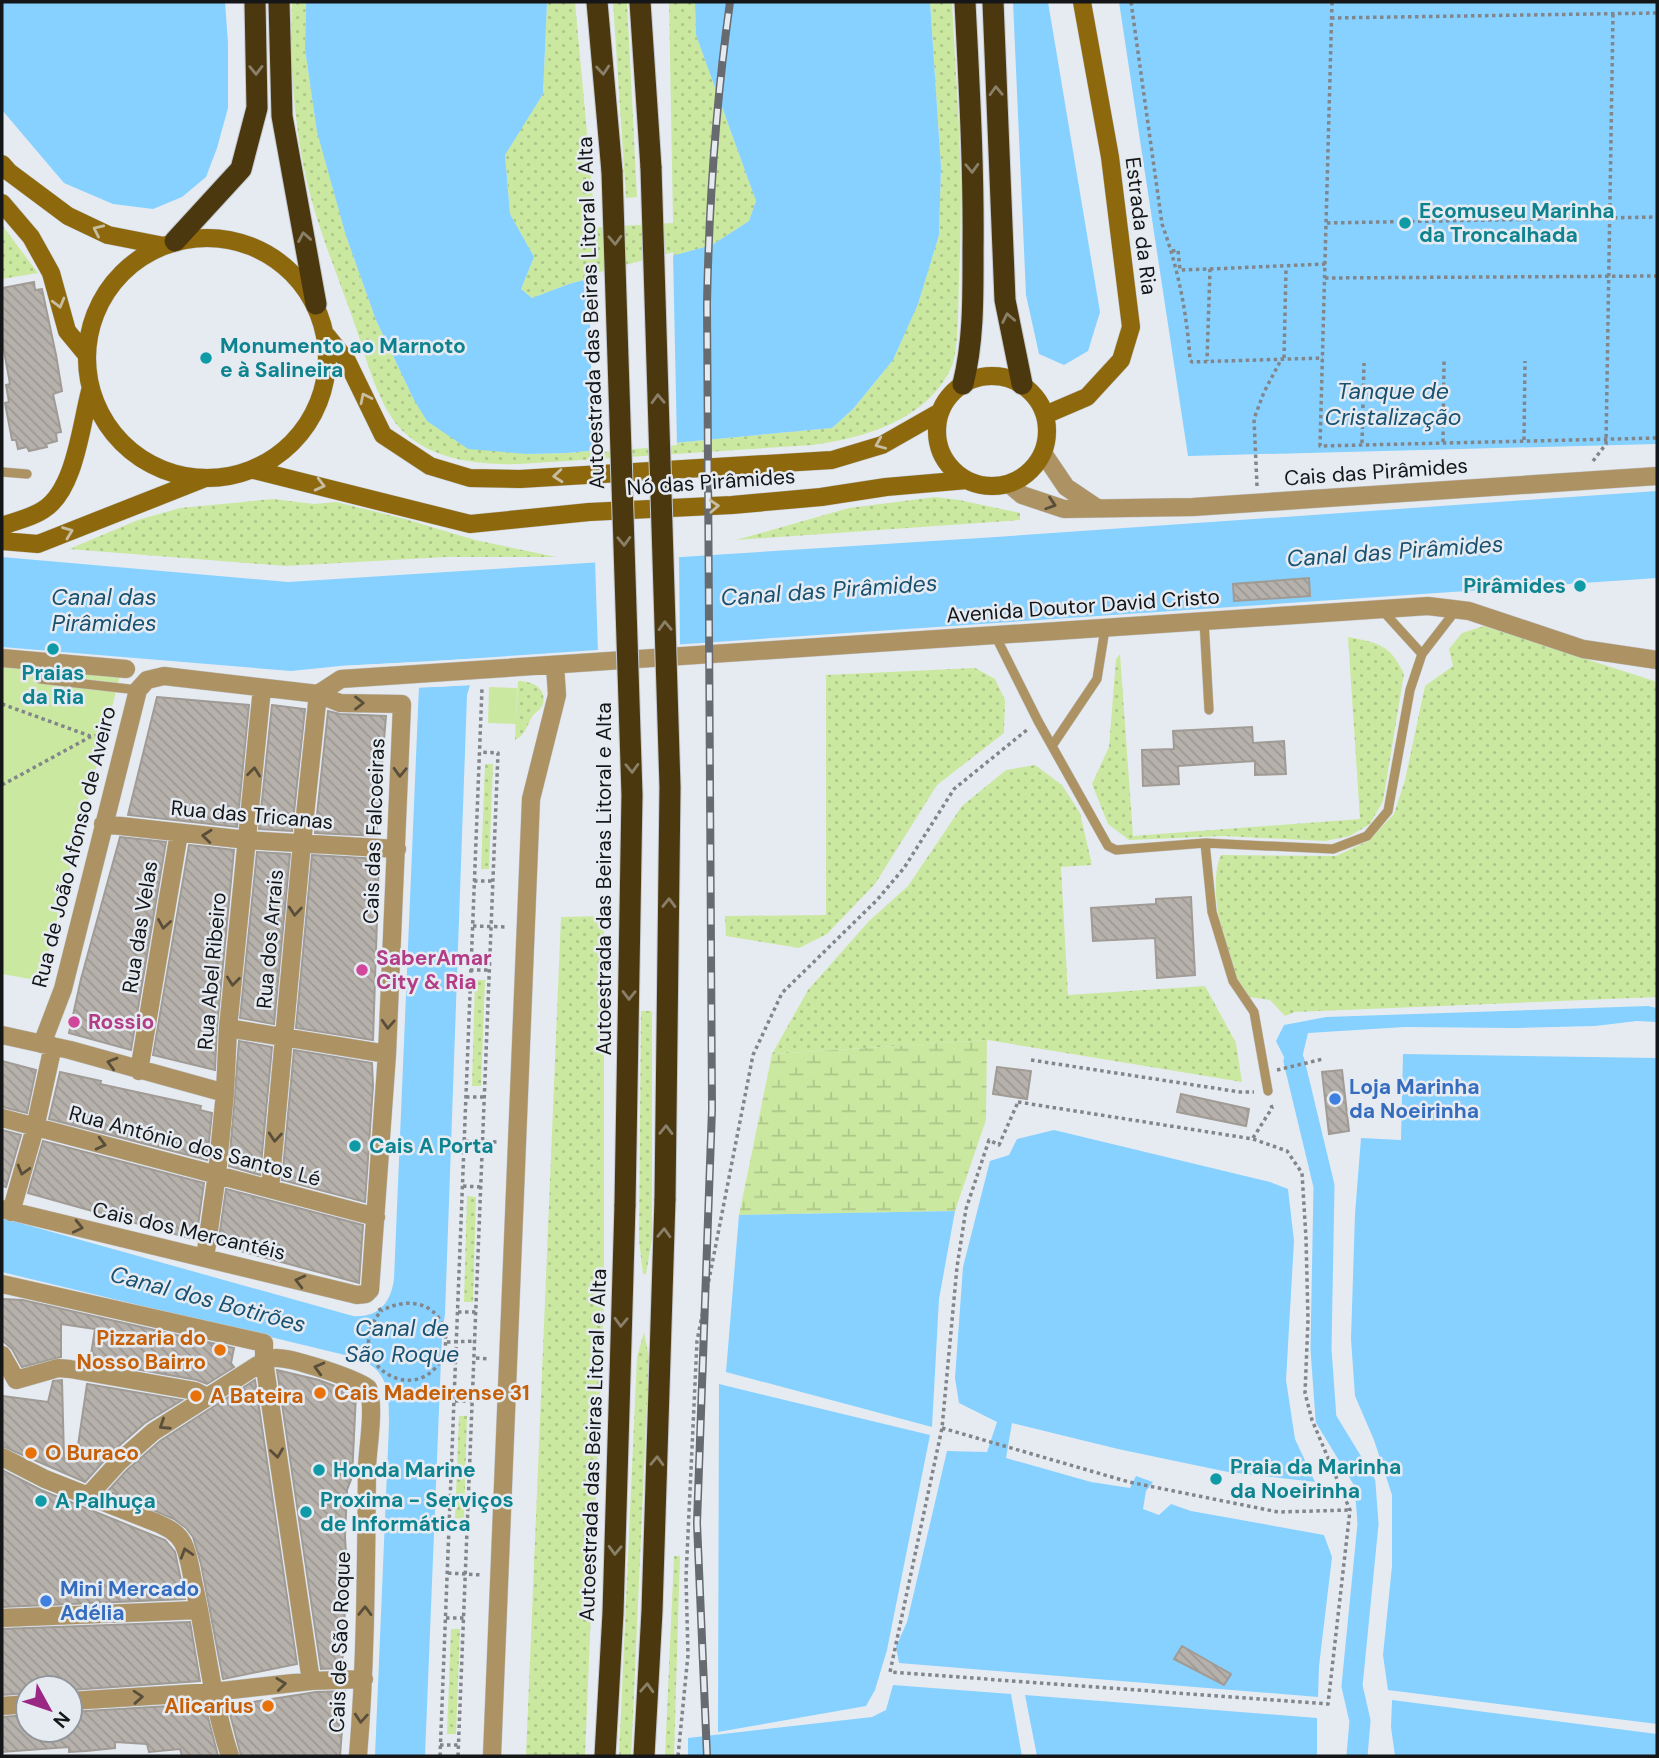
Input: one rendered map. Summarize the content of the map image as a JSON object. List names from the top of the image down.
{
  "streets": {
    "highway": ["Autoestrada das Beiras Litoral e Alta"],
    "main road": ["Estrada da Ria", "Nó das Pirâmides"],
    "street": [
      "Cais das Pirâmides",
      "Avenida Doutor David Cristo",
      "Rua das Tricanas",
      "Cais das Falcoeiras",
      "Rua de João Afonso de Aveiro",
      "Rua das Velas",
      "Rua dos Arrais",
      "Rua Abel Ribeiro",
      "Rua António dos Santos Lé",
      "Cais dos Mercantéis",
      "Cais de São Roque"
    ]
  },
  "crossings": [
    ["Estrada da Ria", "Cais das Pirâmides"],
    ["Estrada da Ria", "Nó das Pirâmides"],
    ["Cais das Pirâmides", "Nó das Pirâmides"],
    ["Avenida Doutor David Cristo", "Cais das Falcoeiras"],
    ["Avenida Doutor David Cristo", "Rua dos Arrais"],
    ["Rua das Tricanas", "Cais das Falcoeiras"],
    ["Rua das Tricanas", "Rua de João Afonso de Aveiro"],
    ["Rua das Tricanas", "Rua das Velas"],
    ["Rua das Tricanas", "Rua dos Arrais"],
    ["Rua das Tricanas", "Rua Abel Ribeiro"],
    ["Cais das Falcoeiras", "Rua dos Arrais"],
    ["Cais das Falcoeiras", "Rua António dos Santos Lé"],
    ["Cais das Falcoeiras", "Cais dos Mercantéis"],
    ["Rua de João Afonso de Aveiro", "Rua Abel Ribeiro"],
    ["Rua de João Afonso de Aveiro", "Rua António dos Santos Lé"],
    ["Rua de João Afonso de Aveiro", "Cais dos Mercantéis"],
    ["Rua dos Arrais", "Rua António dos Santos Lé"],
    ["Rua Abel Ribeiro", "Rua António dos Santos Lé"],
    ["Rua Abel Ribeiro", "Cais dos Mercantéis"]
  ],
  "one_way": ["Rua das Velas", "Rua dos Arrais"],
  "water": [
    "Tanque de Cristalização",
    "Canal das Pirâmides",
    "Canal dos Botirões",
    "Canal de São Roque"
  ],
  "places": [
    "Ecomuseu Marinha da Troncalhada",
    "Monumento ao Marnoto e à Salineira",
    "Pirâmides",
    "Praias da Ria",
    "SaberAmar City & Ria",
    "Rossio",
    "Loja Marinha da Noeirinha",
    "Cais A Porta",
    "Pizzaria do Nosso Bairro",
    "Cais Madeirense 31",
    "A Bateira",
    "O Buraco",
    "Honda Marine",
    "Praia da Marinha da Noeirinha",
    "A Palhuça",
    "Proxima - Serviços de Informática",
    "Mini Mercado Adélia",
    "Alicarius"
  ],
  "north": "bottom right"
}
